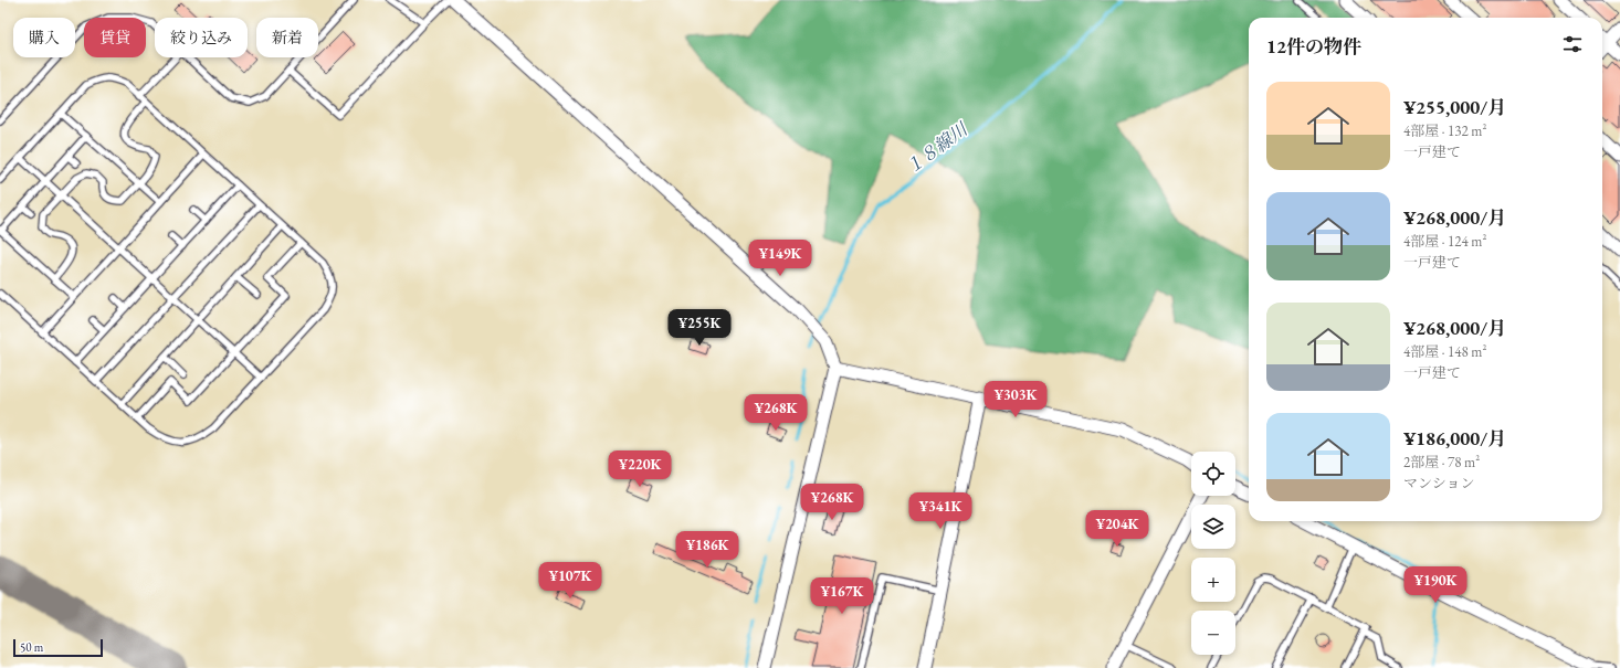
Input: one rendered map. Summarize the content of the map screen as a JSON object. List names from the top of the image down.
{
  "water": ["１８線川"],
  "scale_bar": "50 m",
  "page": {
    "chip": [
      "購入",
      "賃貸",
      "絞り込み",
      "新着"
    ],
    "heading": "12件の物件",
    "list": [
      {
        "name": "¥255,000/月",
        "note": "4部屋 · 132 m² · 一戸建て"
      },
      {
        "name": "¥268,000/月",
        "note": "4部屋 · 124 m² · 一戸建て"
      },
      {
        "name": "¥268,000/月",
        "note": "4部屋 · 148 m² · 一戸建て"
      },
      {
        "name": "¥186,000/月",
        "note": "2部屋 · 78 m² · マンション"
      }
    ],
    "price": [
      "¥149K",
      "¥255K",
      "¥303K",
      "¥268K",
      "¥220K",
      "¥268K",
      "¥341K",
      "¥204K",
      "¥186K",
      "¥107K",
      "¥190K",
      "¥167K"
    ],
    "map_buttons": ["+", "−"],
    "scale": "50 m"
  }
}
